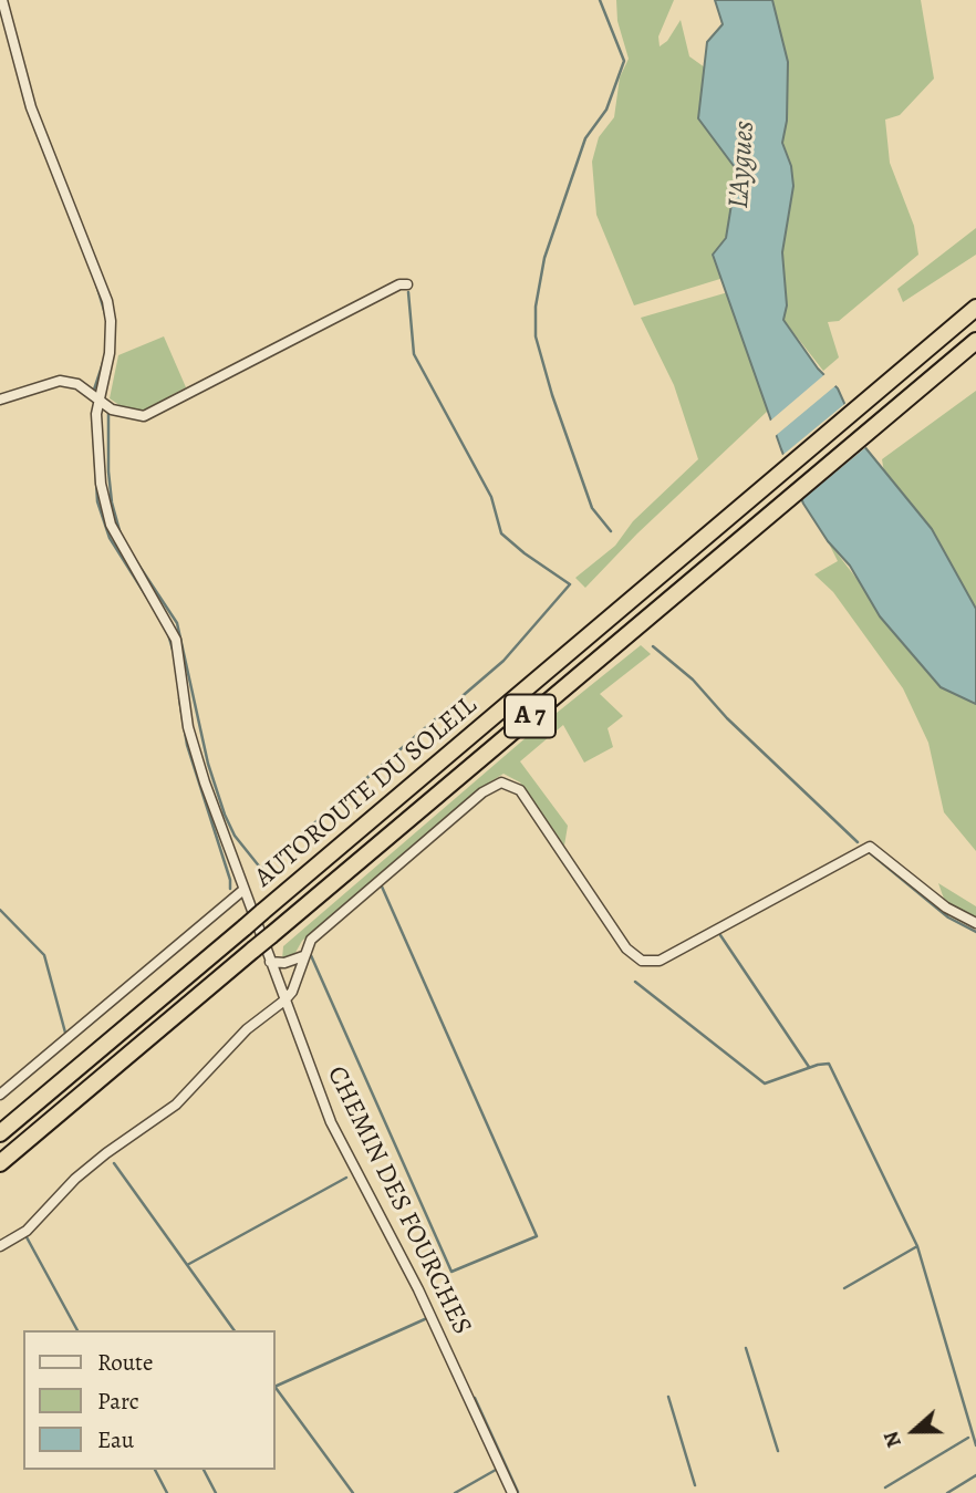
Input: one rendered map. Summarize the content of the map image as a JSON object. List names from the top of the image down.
{
  "streets": {
    "highway": ["A 7", "AUTOROUTE DU SOLEIL"],
    "street": ["CHEMIN DES FOURCHES"]
  },
  "water": ["L'Aygues"],
  "legend": ["Route", "Parc", "Eau"],
  "north": "left"
}
